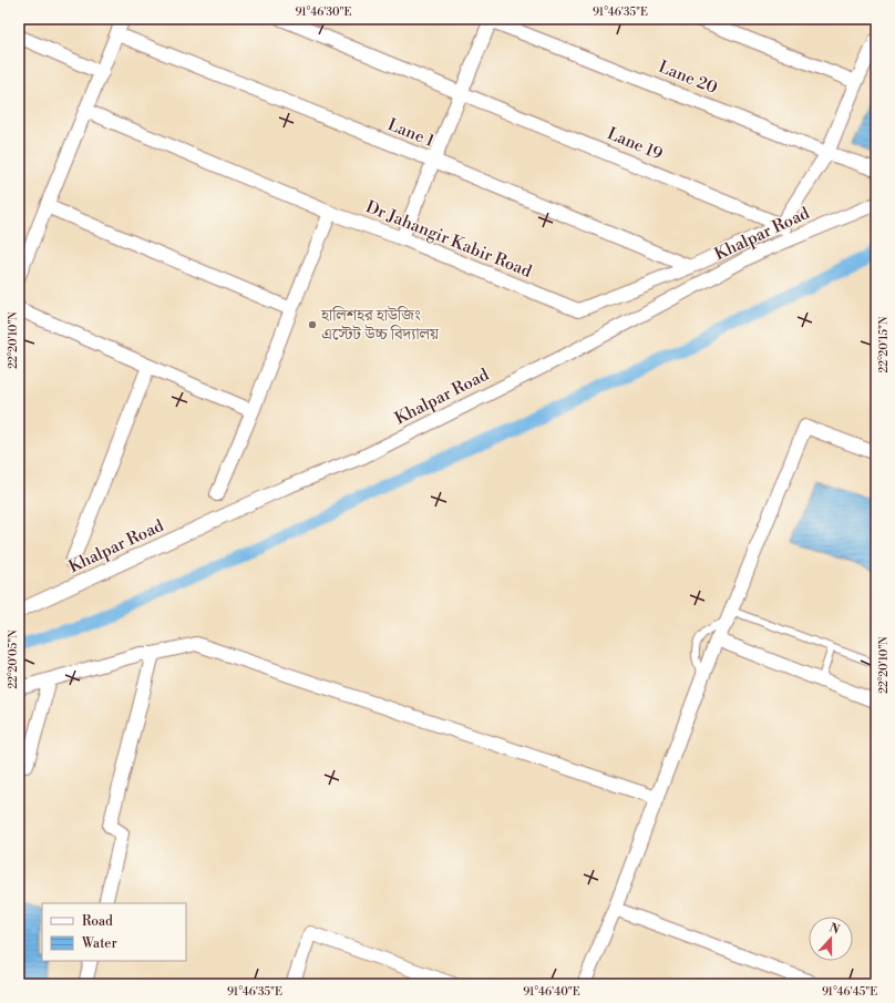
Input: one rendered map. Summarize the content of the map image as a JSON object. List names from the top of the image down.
{
  "streets": {
    "street": [
      "Lane 20",
      "Lane 1",
      "Lane 19",
      "Khalpar Road",
      "Dr Jahangir Kabir Road"
    ]
  },
  "crossings": [
    ["Lane 1", "Dr Jahangir Kabir Road"],
    ["Lane 19", "Dr Jahangir Kabir Road"]
  ],
  "places": ["হালিশহর হাউজিং এস্টেট উচ্চ বিদ্যালয়"],
  "legend": ["Road", "Water"],
  "north": "top",
  "coordinates": [
    "91°46'30\"E",
    "91°46'35\"E",
    "22°20'10\"N",
    "22°20'15\"N",
    "22°20'05\"N",
    "91°46'40\"E",
    "91°46'45\"E"
  ]
}
